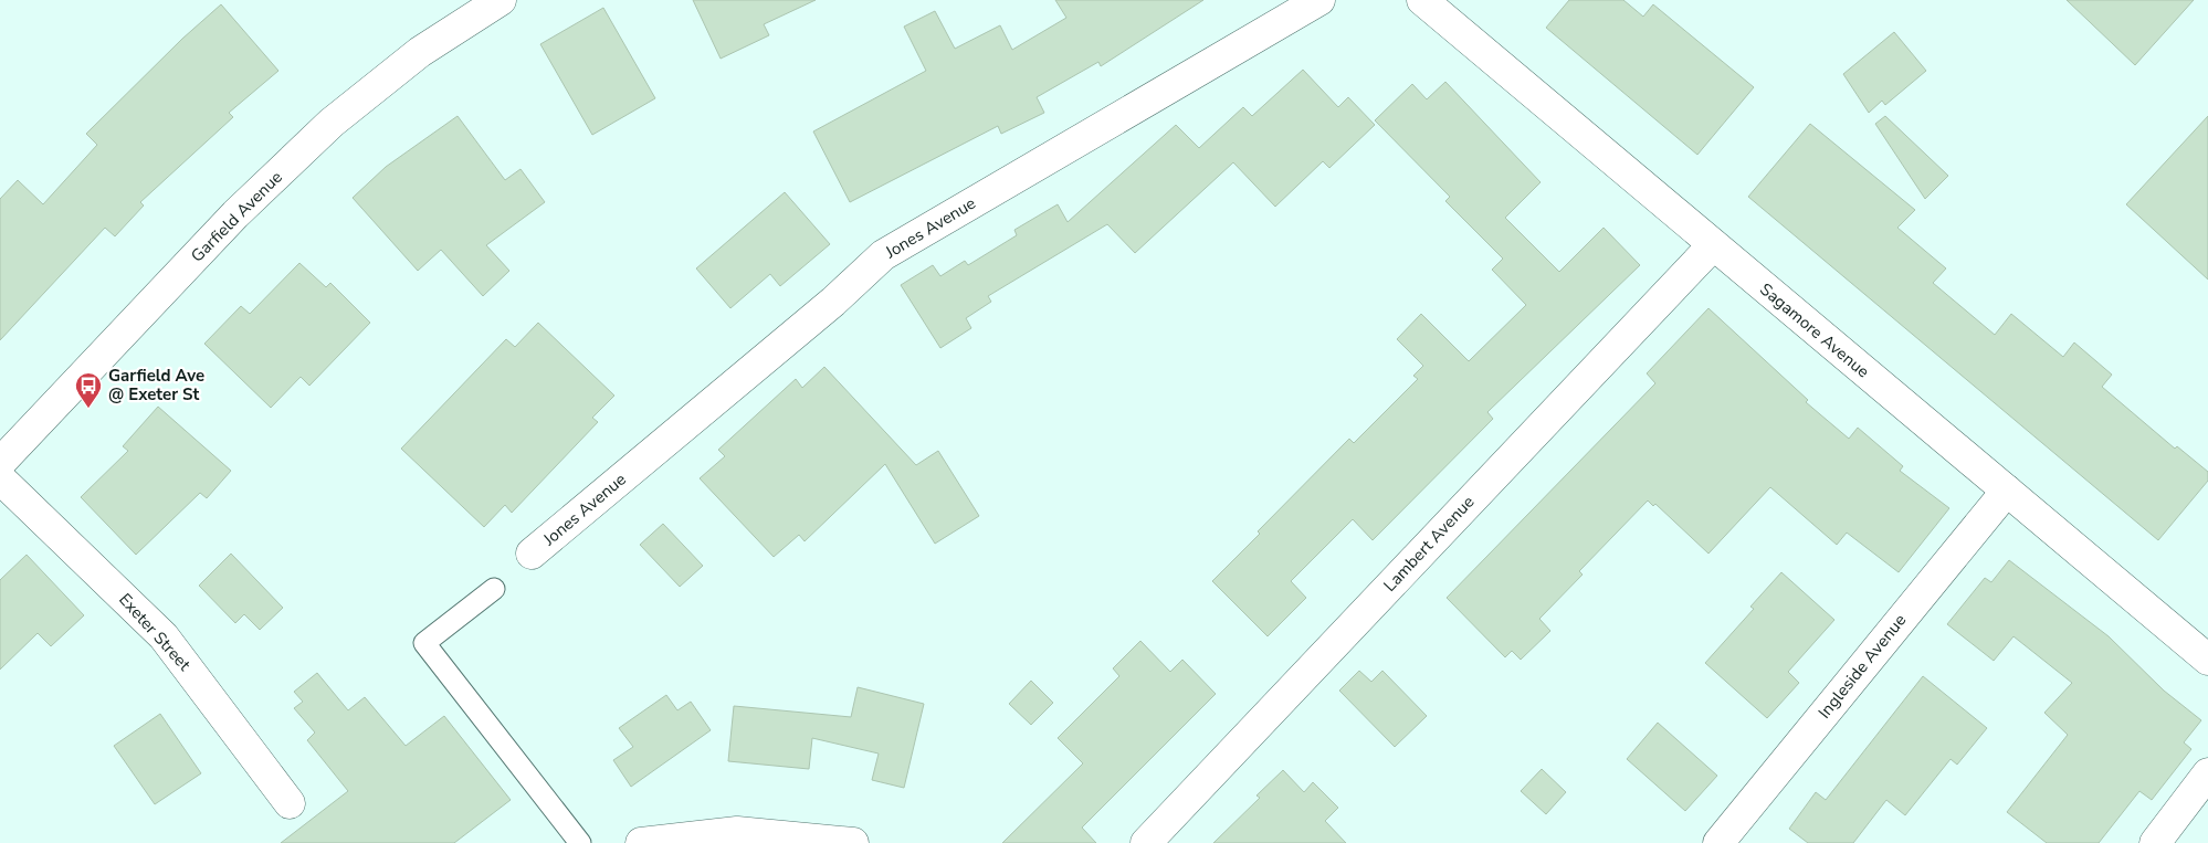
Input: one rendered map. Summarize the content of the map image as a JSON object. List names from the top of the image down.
{
  "streets": {
    "street": [
      "Garfield Avenue",
      "Jones Avenue",
      "Sagamore Avenue",
      "Lambert Avenue",
      "Exeter Street",
      "Ingleside Avenue"
    ]
  },
  "crossings": [
    ["Sagamore Avenue", "Lambert Avenue"],
    ["Sagamore Avenue", "Ingleside Avenue"]
  ],
  "places": {
    "bus stop": ["Garfield Ave @ Exeter St"]
  }
}
